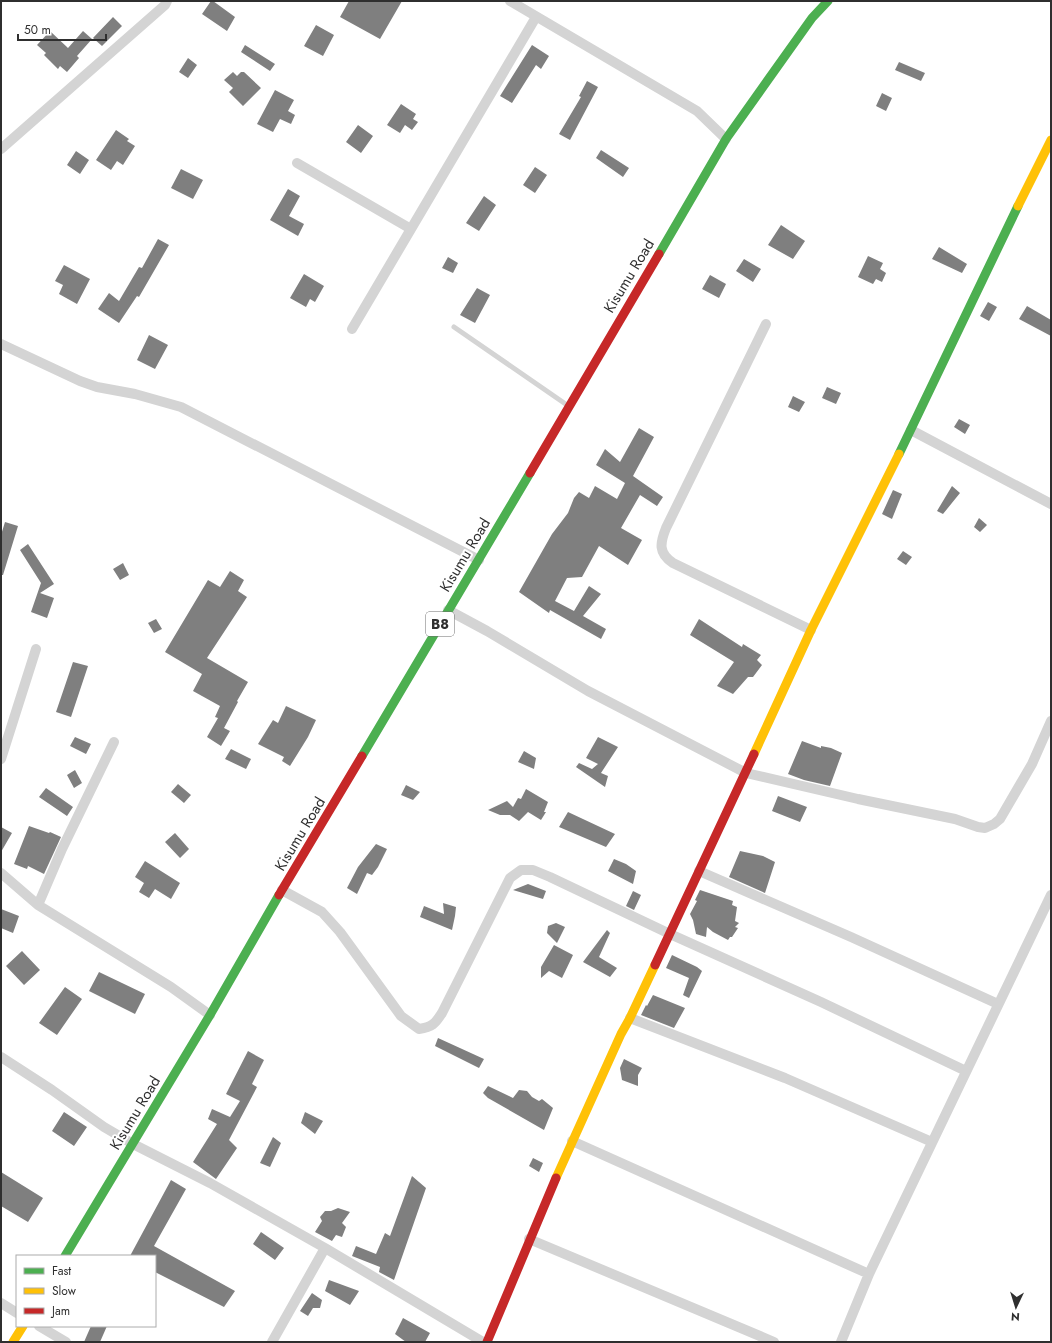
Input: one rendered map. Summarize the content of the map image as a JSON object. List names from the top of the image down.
{
  "streets": {
    "main road": ["Kisumu Road", "B8"]
  },
  "legend": ["Fast", "Slow", "Jam"],
  "scale_bar": "50 m",
  "north": "bottom"
}
